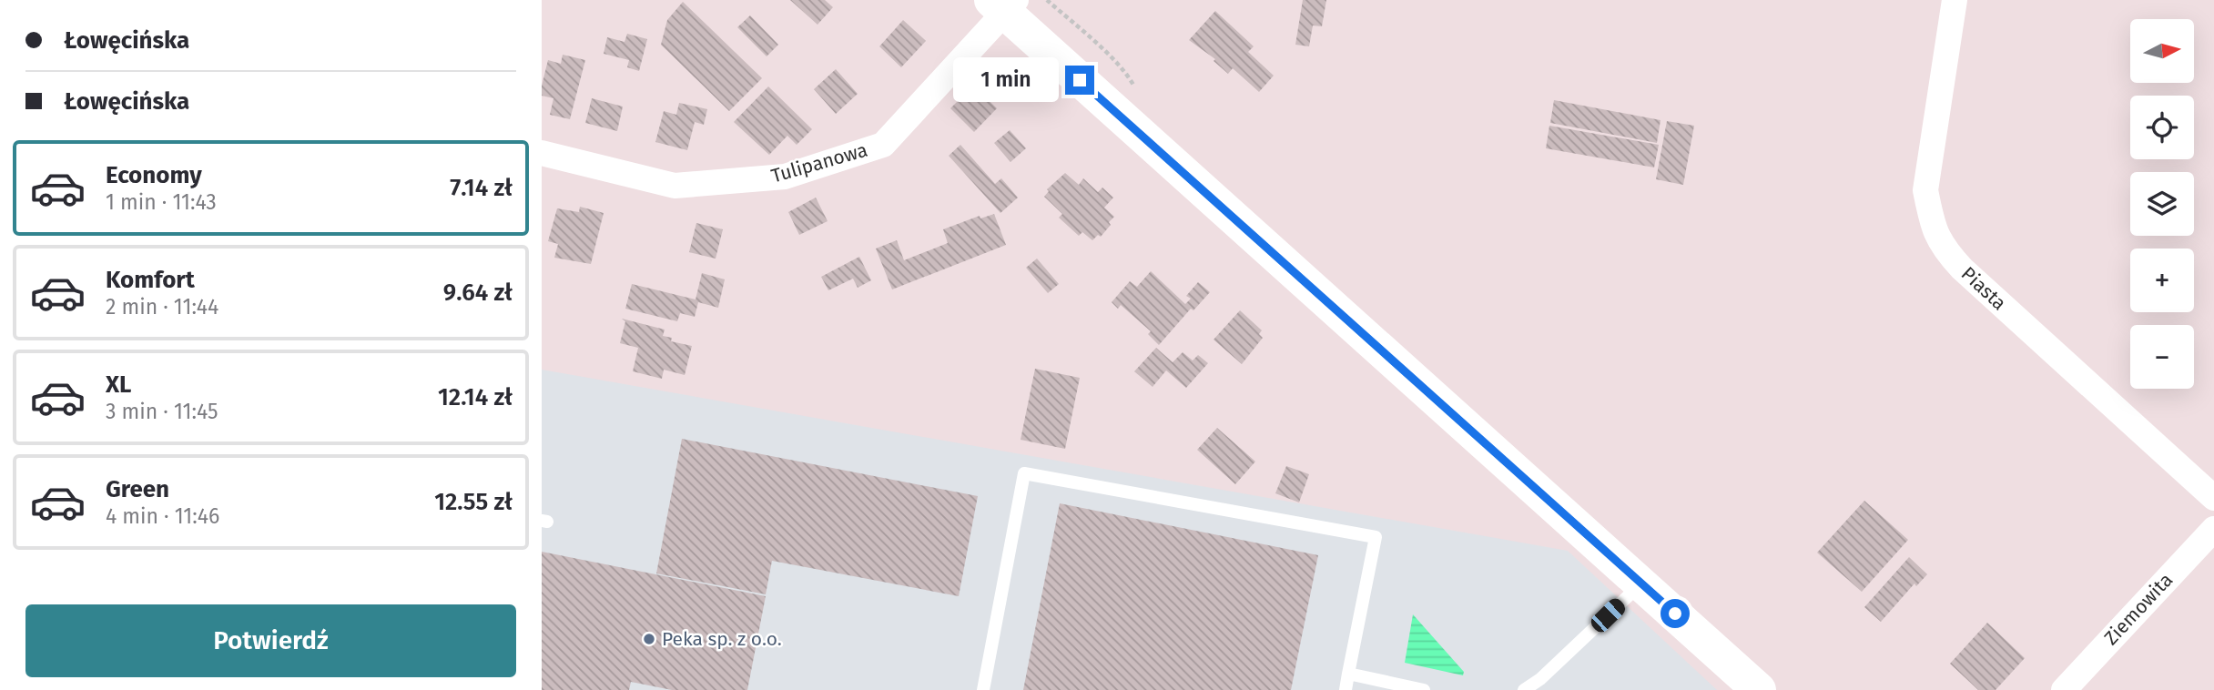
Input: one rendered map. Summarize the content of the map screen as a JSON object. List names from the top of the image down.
{
  "streets": {
    "street": ["Tulipanowa", "Piasta", "Ziemowita"]
  },
  "places": ["Peka sp. z o.o."],
  "north": "right",
  "page": {
    "banner": ["Łowęcińska", "Łowęcińska"],
    "map_buttons": ["+", "−"],
    "bubble": "1 min",
    "list": [
      {
        "name": "Economy",
        "note": "1 min · 11:43",
        "value": "7.14 zł"
      },
      {
        "name": "Komfort",
        "note": "2 min · 11:44",
        "value": "9.64 zł"
      },
      {
        "name": "XL",
        "note": "3 min · 11:45",
        "value": "12.14 zł"
      },
      {
        "name": "Green",
        "note": "4 min · 11:46",
        "value": "12.55 zł"
      }
    ],
    "buttons": "Potwierdź"
  }
}
